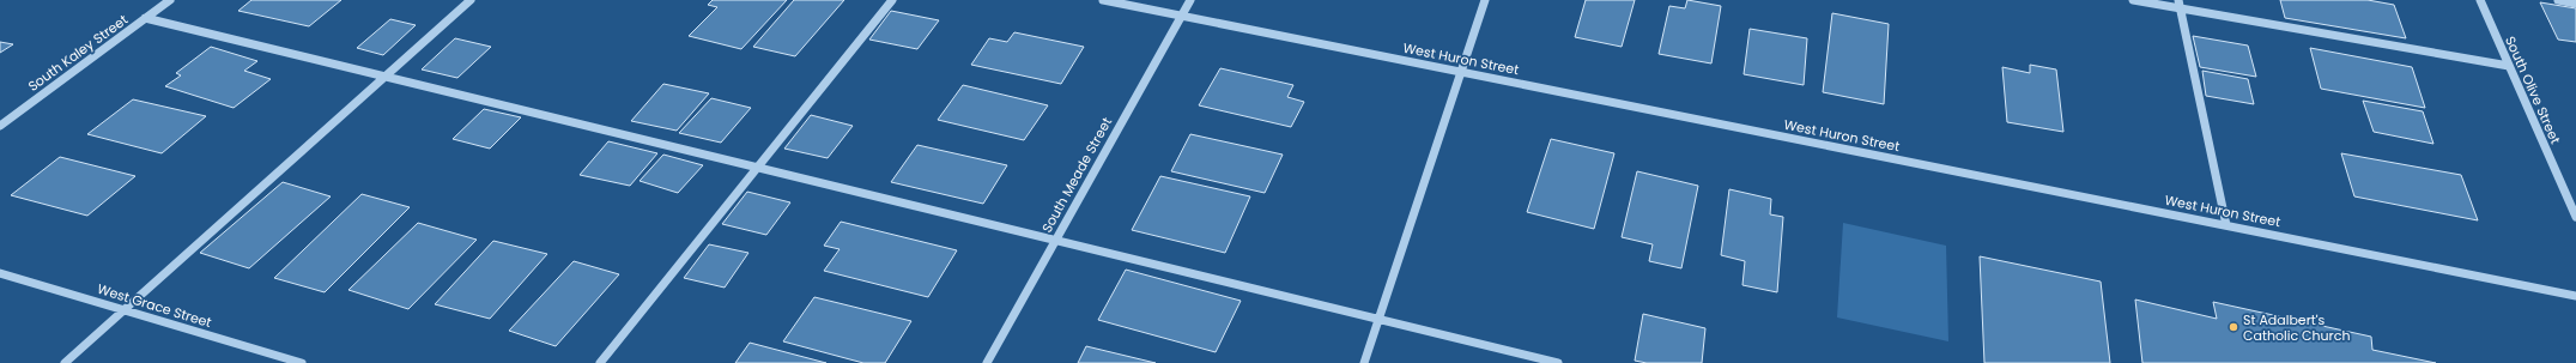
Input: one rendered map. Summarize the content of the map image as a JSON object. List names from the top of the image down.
{
  "streets": {
    "street": [
      "South Kaley Street",
      "West Huron Street",
      "South Olive Street",
      "South Meade Street",
      "West Grace Street"
    ]
  },
  "crossings": [
    ["West Huron Street", "South Meade Street"]
  ],
  "places": ["St Adalbert's Catholic Church"]
}
